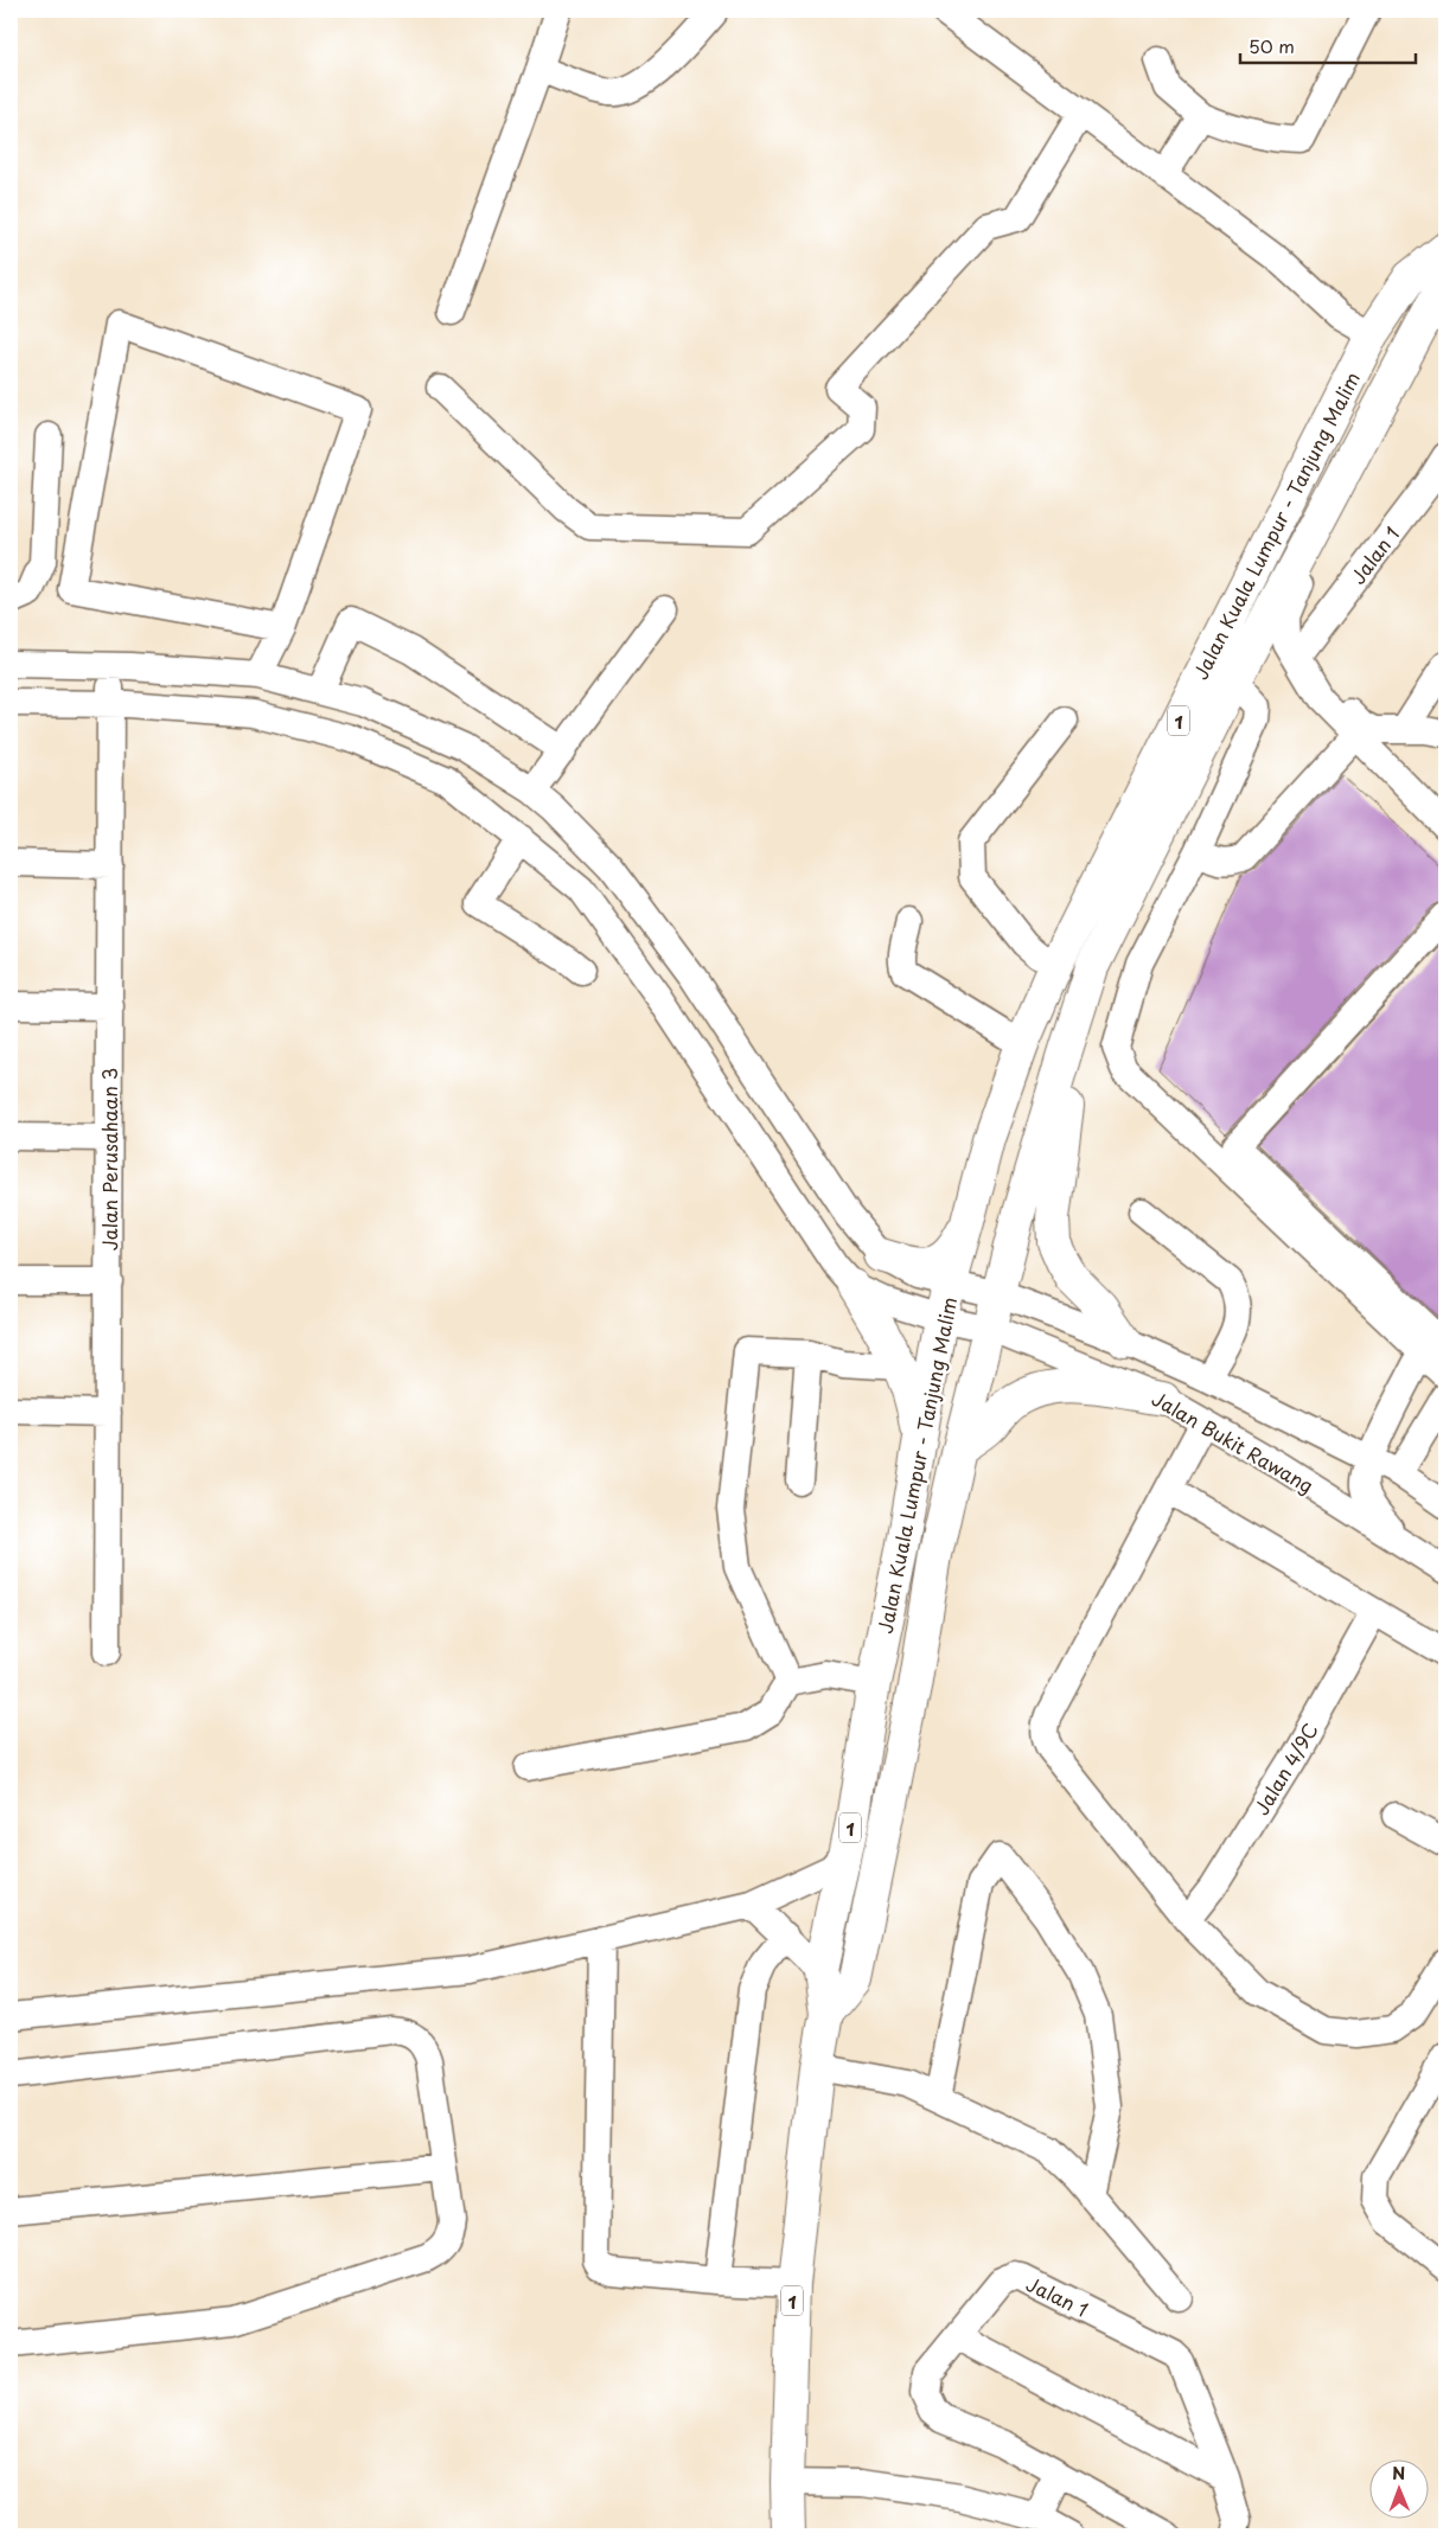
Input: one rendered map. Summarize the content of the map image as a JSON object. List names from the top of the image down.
{
  "streets": {
    "main road": ["Jalan Kuala Lumpur - Tanjung Malim", "1"],
    "street": [
      "Jalan 1",
      "Jalan Perusahaan 3",
      "Jalan Bukit Rawang",
      "Jalan 4/9C"
    ]
  },
  "crossings": [
    ["Jalan Kuala Lumpur - Tanjung Malim", "Jalan Bukit Rawang"]
  ],
  "scale_bar": "50 m",
  "north": "top"
}
